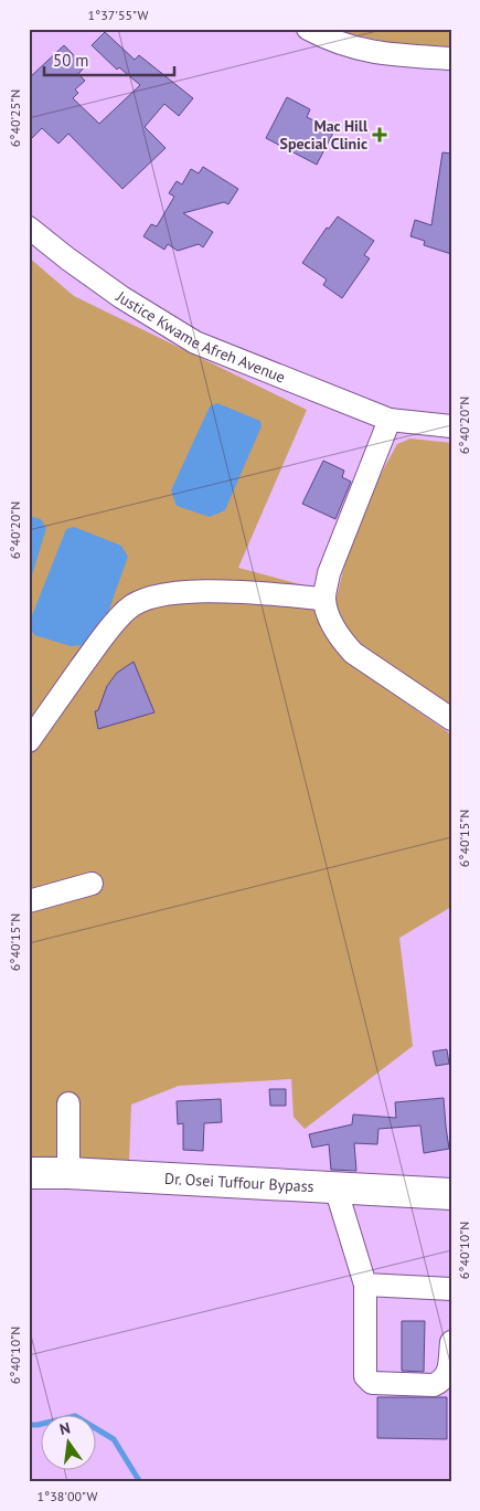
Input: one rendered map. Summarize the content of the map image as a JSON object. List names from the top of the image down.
{
  "streets": {
    "highway": ["Dr. Osei Tuffour Bypass"],
    "street": ["Justice Kwame Afreh Avenue"]
  },
  "places": {
    "health": ["Mac Hill Special Clinic"]
  },
  "scale_bar": "50 m",
  "north": "top",
  "coordinates": [
    "1°37'55\"W",
    "6°40'25\"N",
    "6°40'20\"N",
    "6°40'15\"N",
    "6°40'10\"N",
    "1°38'00\"W"
  ]
}
